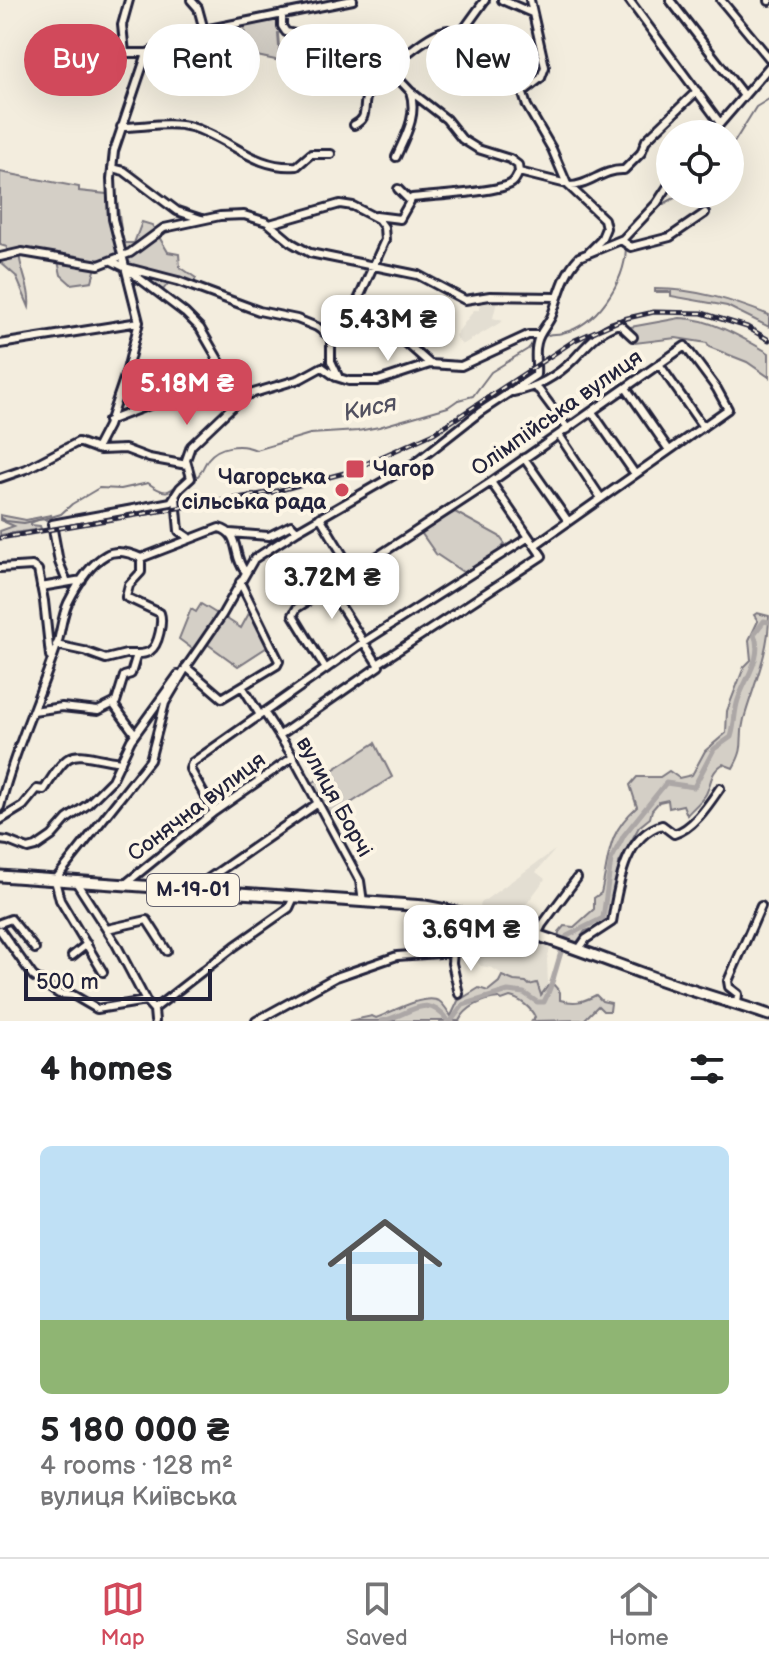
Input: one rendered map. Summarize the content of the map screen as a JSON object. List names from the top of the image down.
{
  "streets": {
    "main road": ["М-19-01"],
    "street": ["Олімпійська вулиця", "вулиця Борчі", "Сонячна вулиця"]
  },
  "crossings": [
    ["вулиця Борчі", "Сонячна вулиця"],
    ["вулиця Борчі", "М-19-01"],
    ["Сонячна вулиця", "М-19-01"]
  ],
  "water": ["Кися"],
  "places": {
    "transit": ["Чагор"],
    "other": ["Чагорська сільська рада"]
  },
  "scale_bar": "500 m",
  "page": {
    "chip": [
      "Buy",
      "Rent",
      "Filters",
      "New"
    ],
    "price": [
      "5.43M ₴",
      "5.18M ₴",
      "3.72M ₴",
      "3.69M ₴"
    ],
    "scale": "500 m",
    "heading": "4 homes",
    "list": [
      {
        "name": "5 180 000 ₴",
        "note": "4 rooms · 128 m² · вулиця Київська"
      }
    ],
    "tabs": ["Map", "Saved", "Home"]
  }
}
